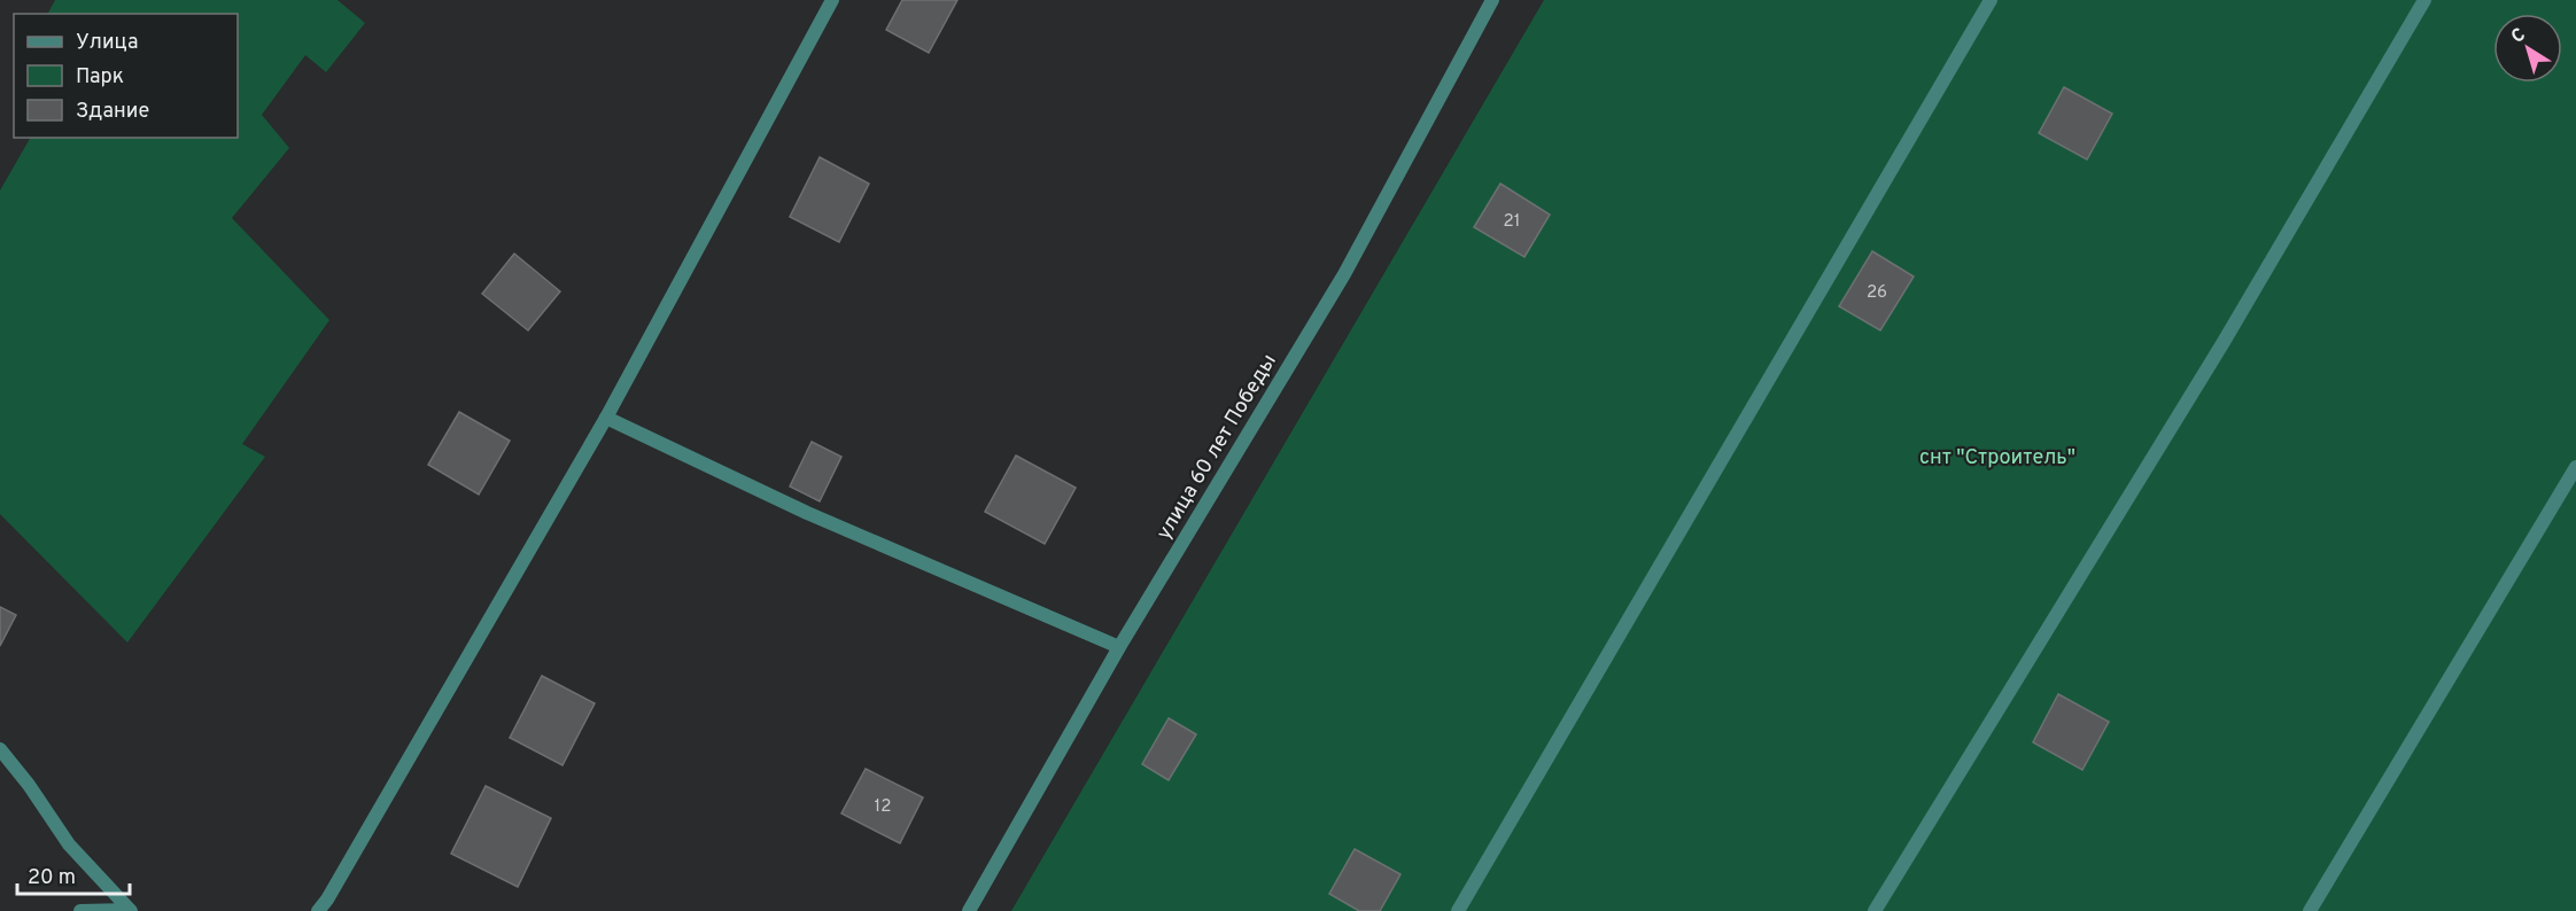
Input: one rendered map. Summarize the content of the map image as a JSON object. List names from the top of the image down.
{
  "streets": {
    "street": ["улица 60 лет Победы"]
  },
  "parks": ["снт \"Строитель\""],
  "house_numbers": ["21", "26", "12"],
  "legend": ["Улица", "Парк", "Здание"],
  "scale_bar": "20 m",
  "north": "top left"
}
